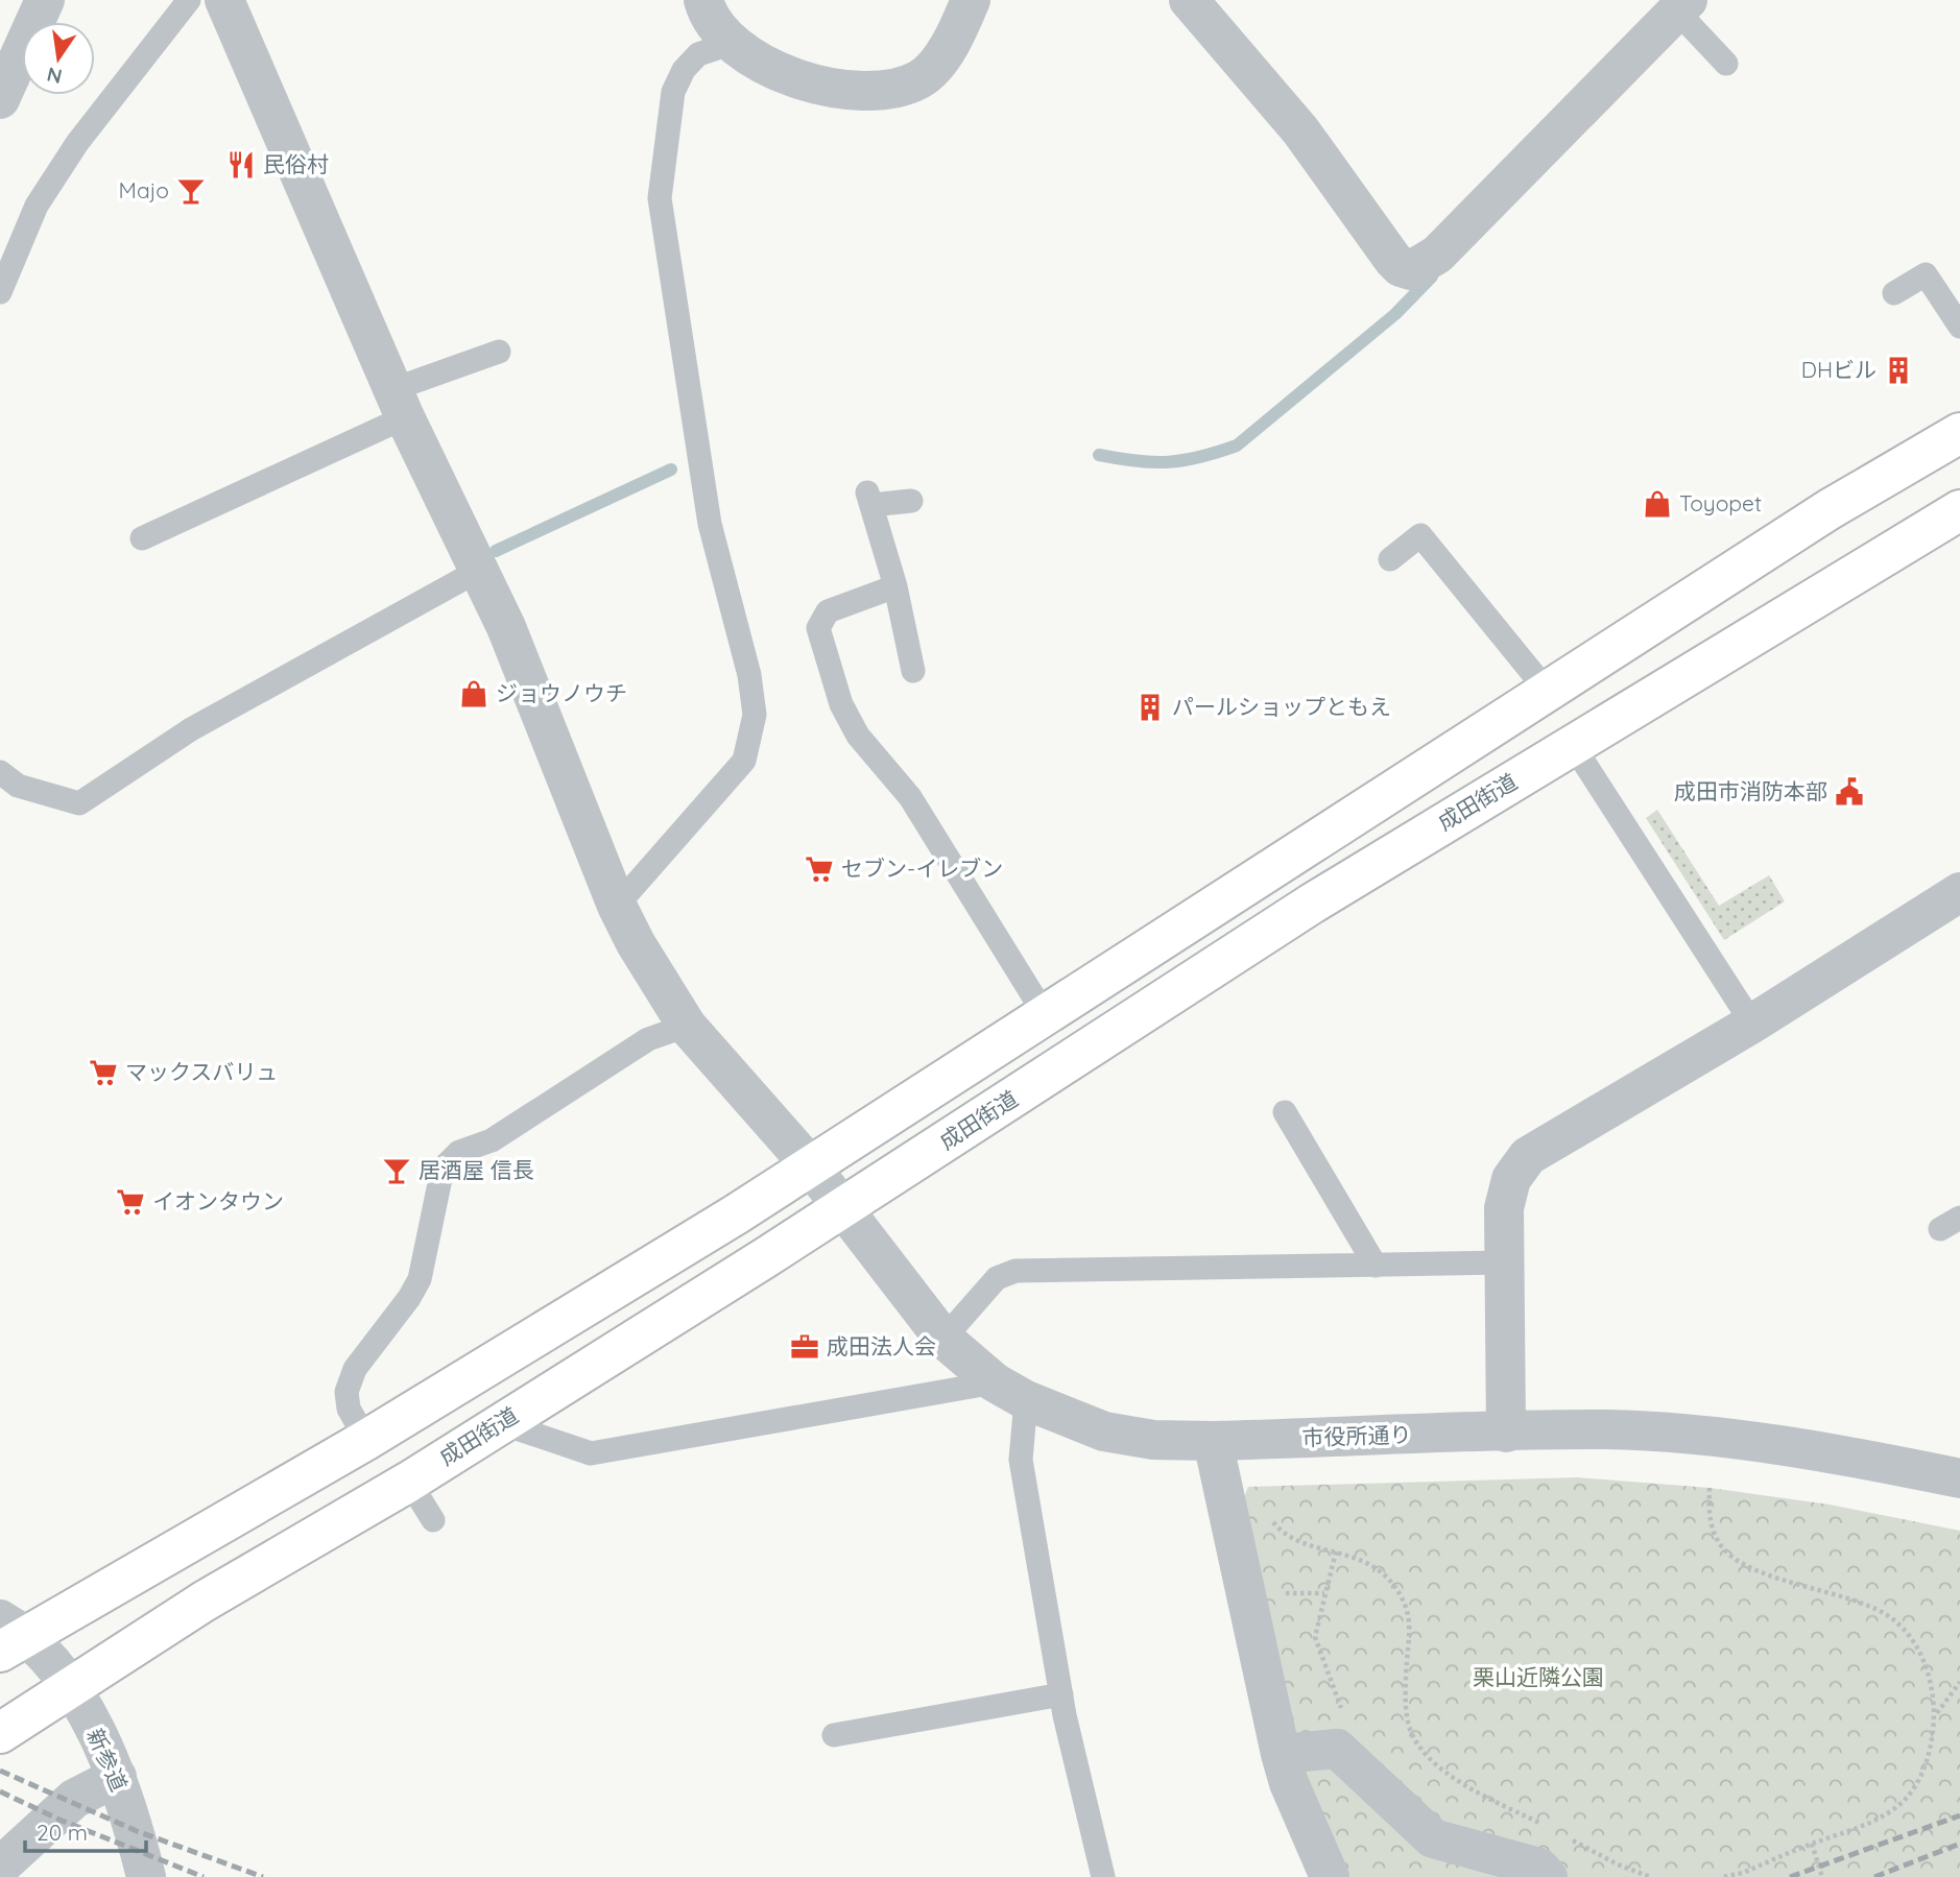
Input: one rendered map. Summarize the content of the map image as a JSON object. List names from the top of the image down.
{
  "streets": {
    "highway": ["成田街道"],
    "street": ["市役所通り", "新参道"]
  },
  "crossings": [
    ["成田街道", "市役所通り"],
    ["成田街道", "新参道"]
  ],
  "parks": ["栗山近隣公園"],
  "places": {
    "restaurant": ["民俗村"],
    "bar": ["Majo", "居酒屋 信長"],
    "building": ["DHビル", "パールショップともえ"],
    "shop": ["Toyopet", "ジョウノウチ"],
    "public building": ["成田市消防本部"],
    "supermarket": ["セブン-イレブン", "マックスバリュ", "イオンタウン"],
    "office": ["成田法人会"]
  },
  "scale_bar": "20 m",
  "north": "bottom"
}
